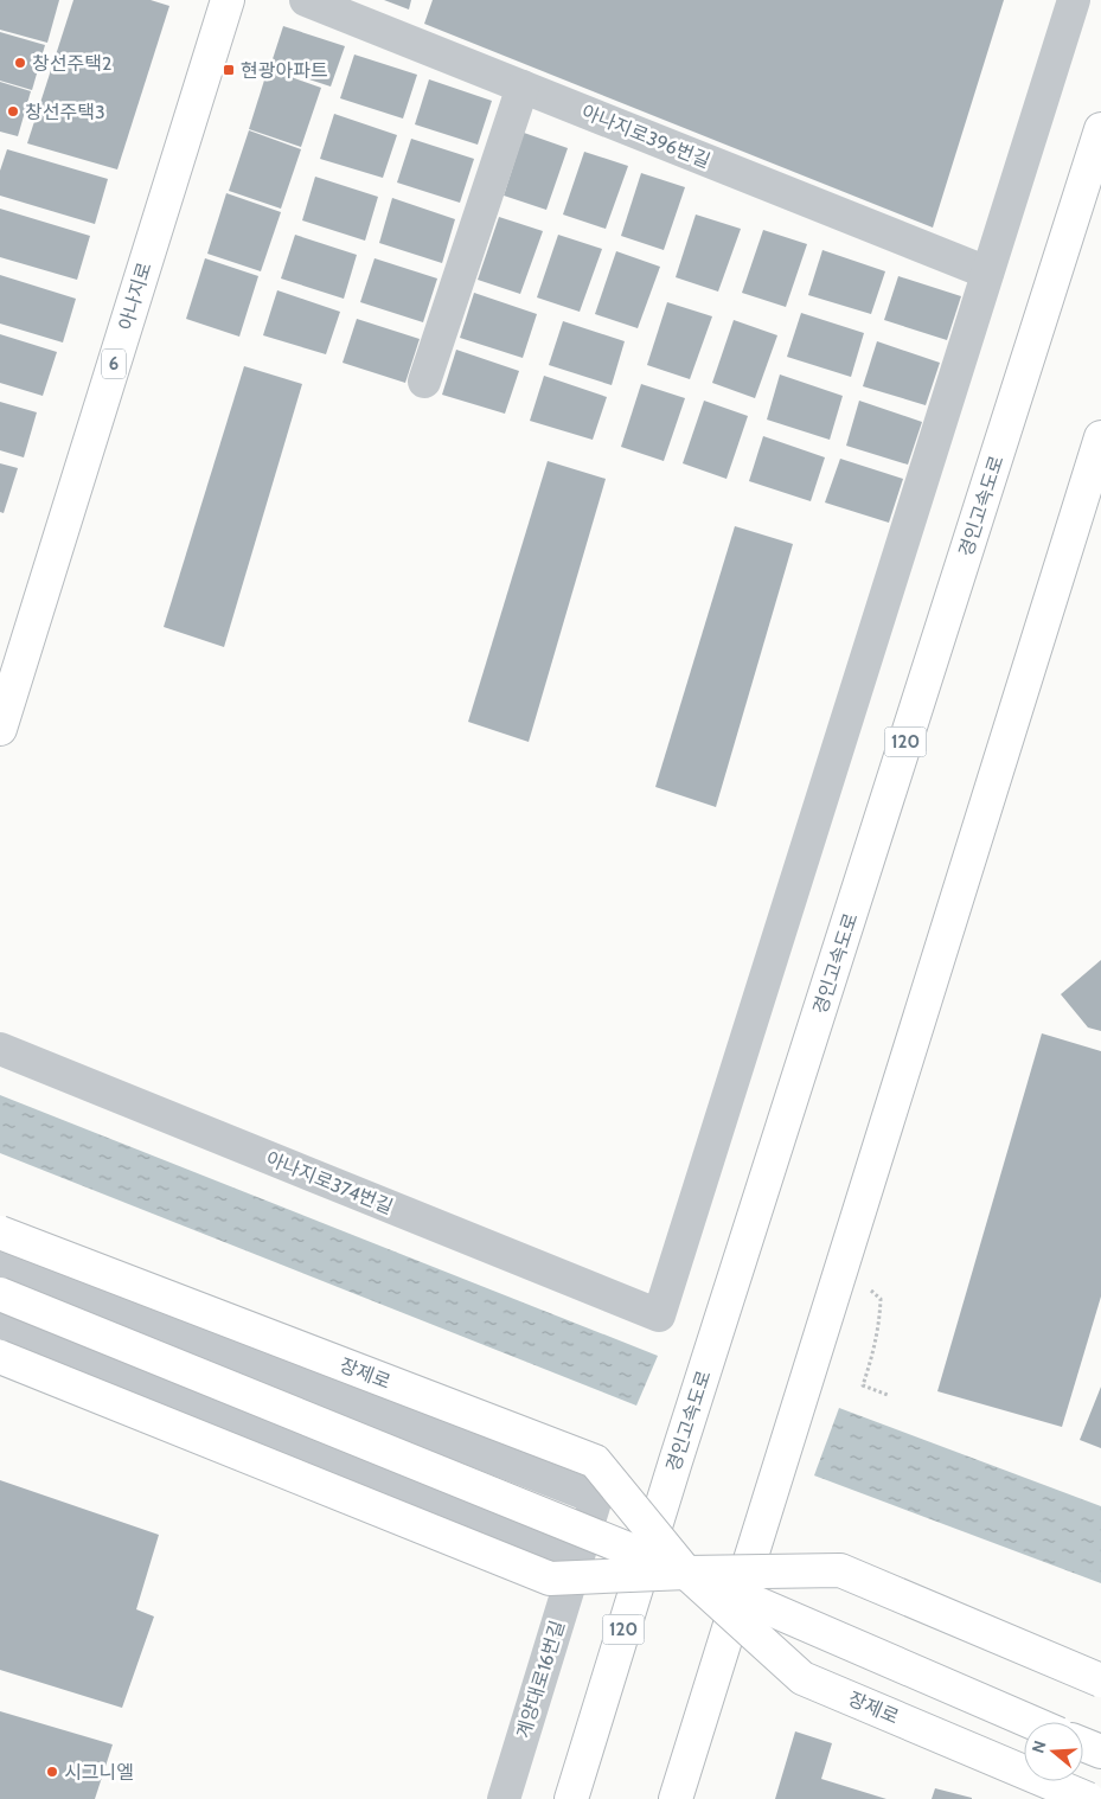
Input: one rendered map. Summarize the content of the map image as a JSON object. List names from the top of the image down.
{
  "streets": {
    "main road": [
      "아나지로",
      "6",
      "경인고속도로",
      "120",
      "장제로"
    ],
    "street": ["아나지로396번길", "아나지로374번길", "계양대로16번길"]
  },
  "crossings": [
    ["아나지로396번길", "아나지로374번길"]
  ],
  "places": {
    "other": ["창선주택2", "창선주택3", "시그니엘"],
    "transit": ["현광아파트"]
  },
  "north": "left"
}
